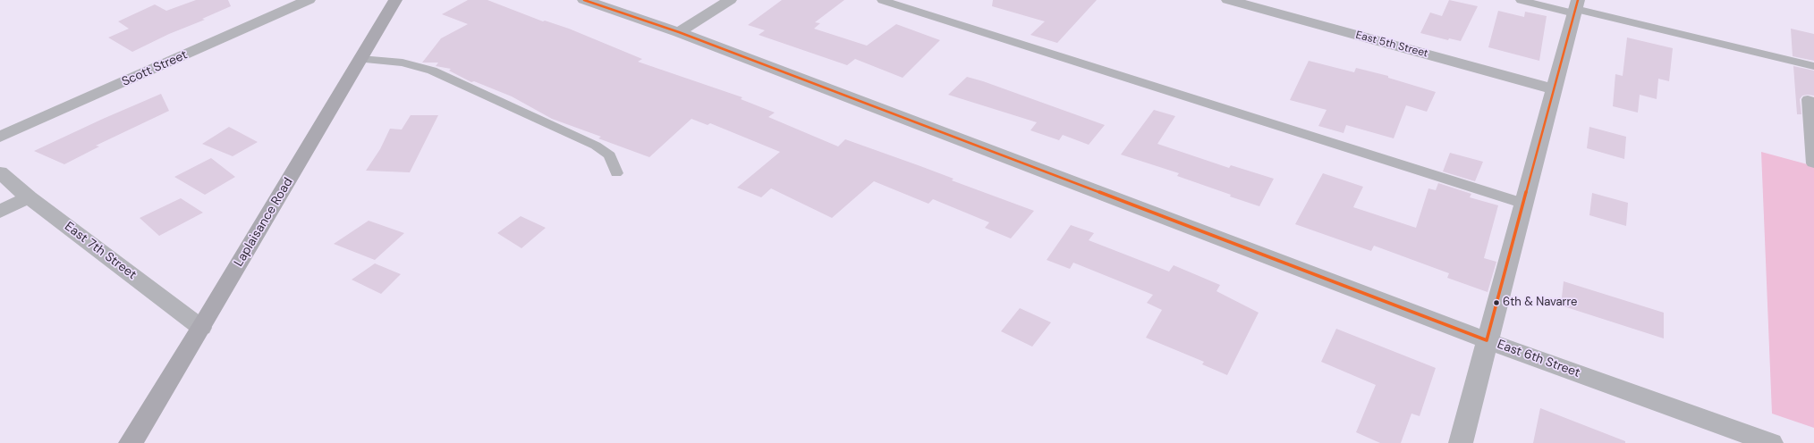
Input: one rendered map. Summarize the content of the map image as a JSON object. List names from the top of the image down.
{
  "streets": {
    "street": [
      "East 5th Street",
      "Scott Street",
      "Laplaisance Road",
      "East 7th Street",
      "East 6th Street"
    ]
  },
  "crossings": [
    ["Laplaisance Road", "East 7th Street"]
  ],
  "places": ["6th & Navarre"]
}
